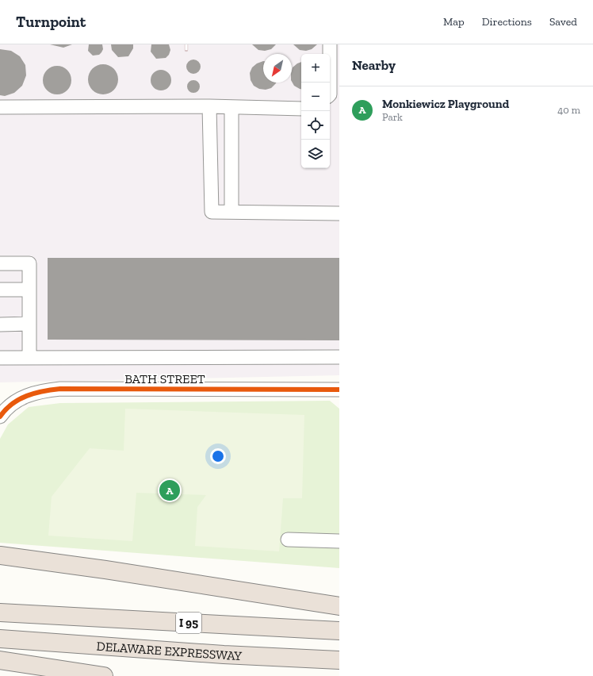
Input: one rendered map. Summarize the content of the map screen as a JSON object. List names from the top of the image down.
{
  "streets": {
    "highway": ["I 95", "DELAWARE EXPRESSWAY"],
    "street": ["BATH STREET"]
  },
  "north": "bottom left",
  "page": {
    "header": "Turnpoint",
    "nav": ["Map", "Directions", "Saved"],
    "heading": "Nearby",
    "map_buttons": ["+", "−"],
    "list": [
      {
        "mark": "A",
        "name": "Monkiewicz Playground",
        "note": "Park",
        "value": "40 m"
      }
    ],
    "pins": "A"
  }
}
